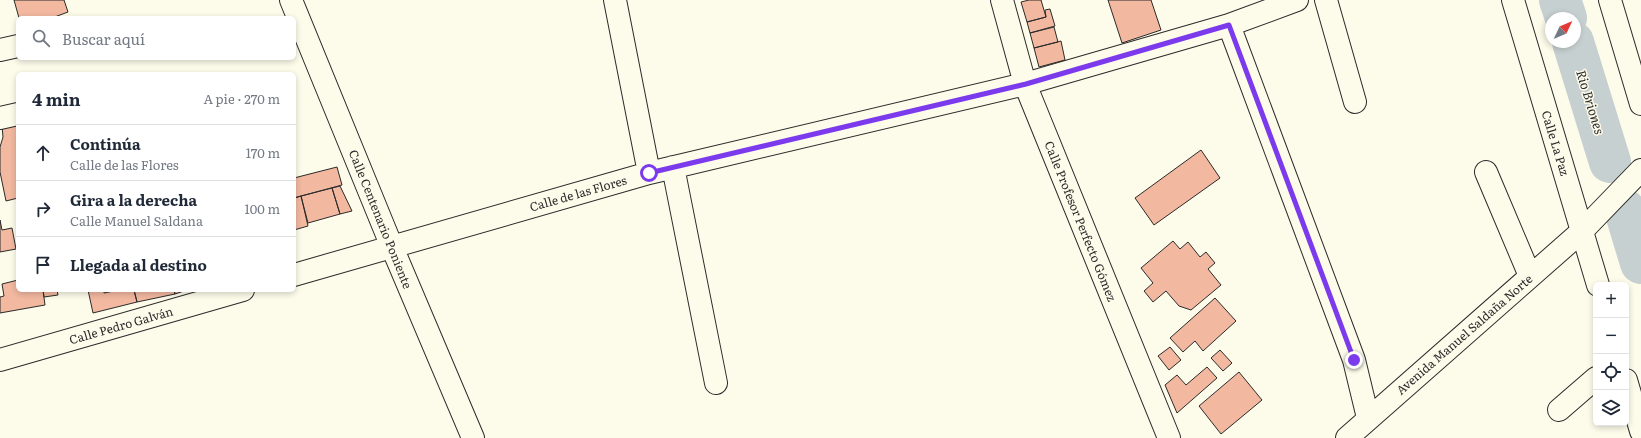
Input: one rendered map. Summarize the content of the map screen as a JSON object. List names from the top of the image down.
{
  "streets": {
    "street": [
      "Calle La Paz",
      "Calle de las Flores",
      "Calle Centenario Poniente",
      "Calle Profesor Perfecto Gómez",
      "Calle Pedro Galván",
      "Avenida Manuel Saldaña Norte"
    ]
  },
  "crossings": [
    ["Calle La Paz", "Avenida Manuel Saldaña Norte"],
    ["Calle de las Flores", "Calle Centenario Poniente"],
    ["Calle de las Flores", "Calle Profesor Perfecto Gómez"]
  ],
  "water": ["Rio Briones"],
  "north": "top right",
  "page": {
    "search": "Buscar aquí",
    "heading": ["4 min", "A pie · 270 m"],
    "list": [
      ["Continúa", "Calle de las Flores", "170 m"],
      ["Gira a la derecha", "Calle Manuel Saldana", "100 m"],
      "Llegada al destino"
    ],
    "map_buttons": ["+", "−"]
  }
}
